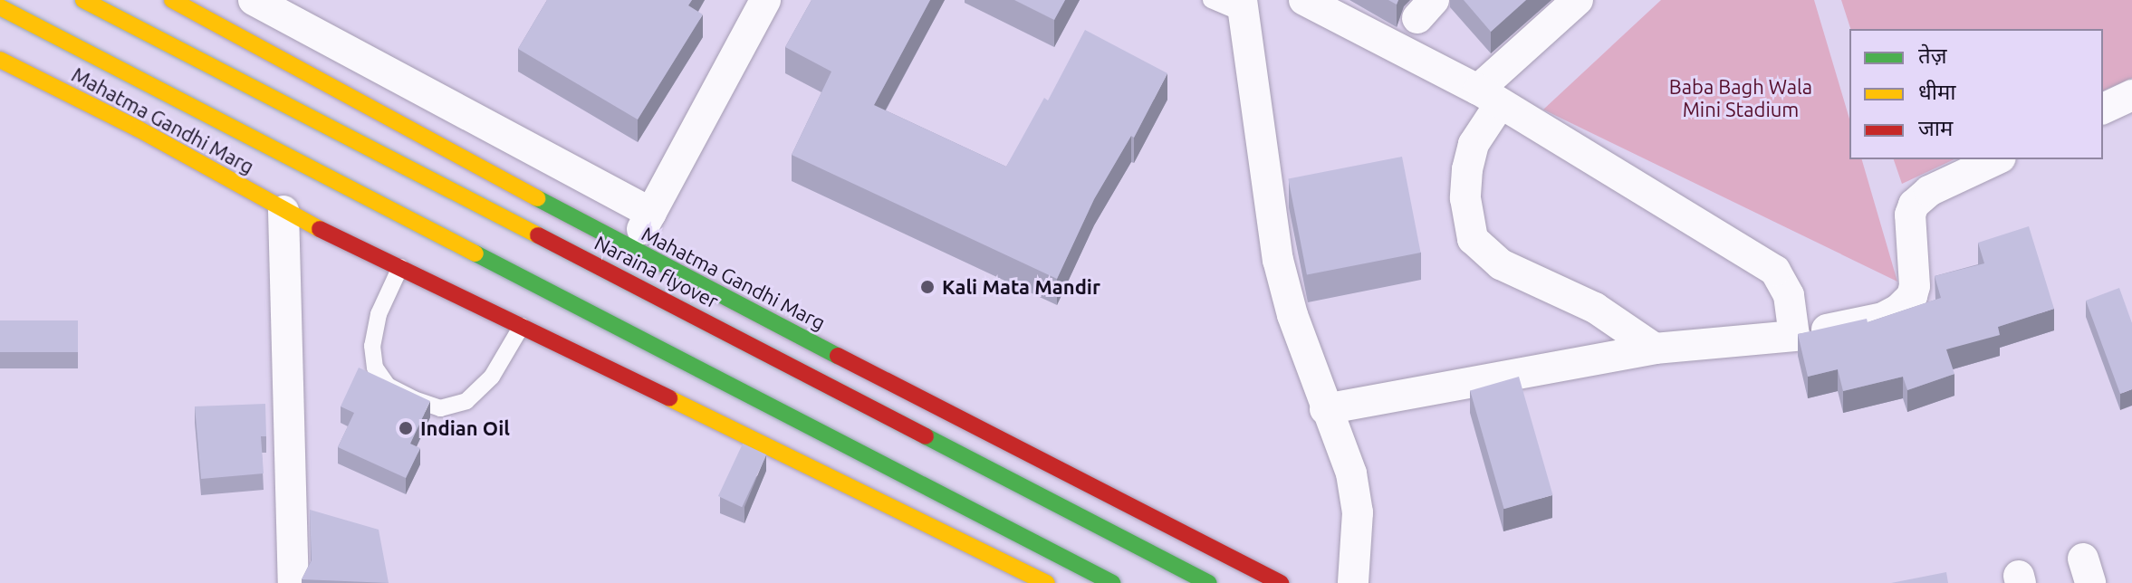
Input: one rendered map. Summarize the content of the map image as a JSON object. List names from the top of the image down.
{
  "streets": {
    "main road": ["Mahatma Gandhi Marg", "Naraina flyover"]
  },
  "parks": ["Baba Bagh Wala Mini Stadium"],
  "places": ["Kali Mata Mandir", "Indian Oil"],
  "legend": ["तेज़", "धीमा", "जाम"]
}
